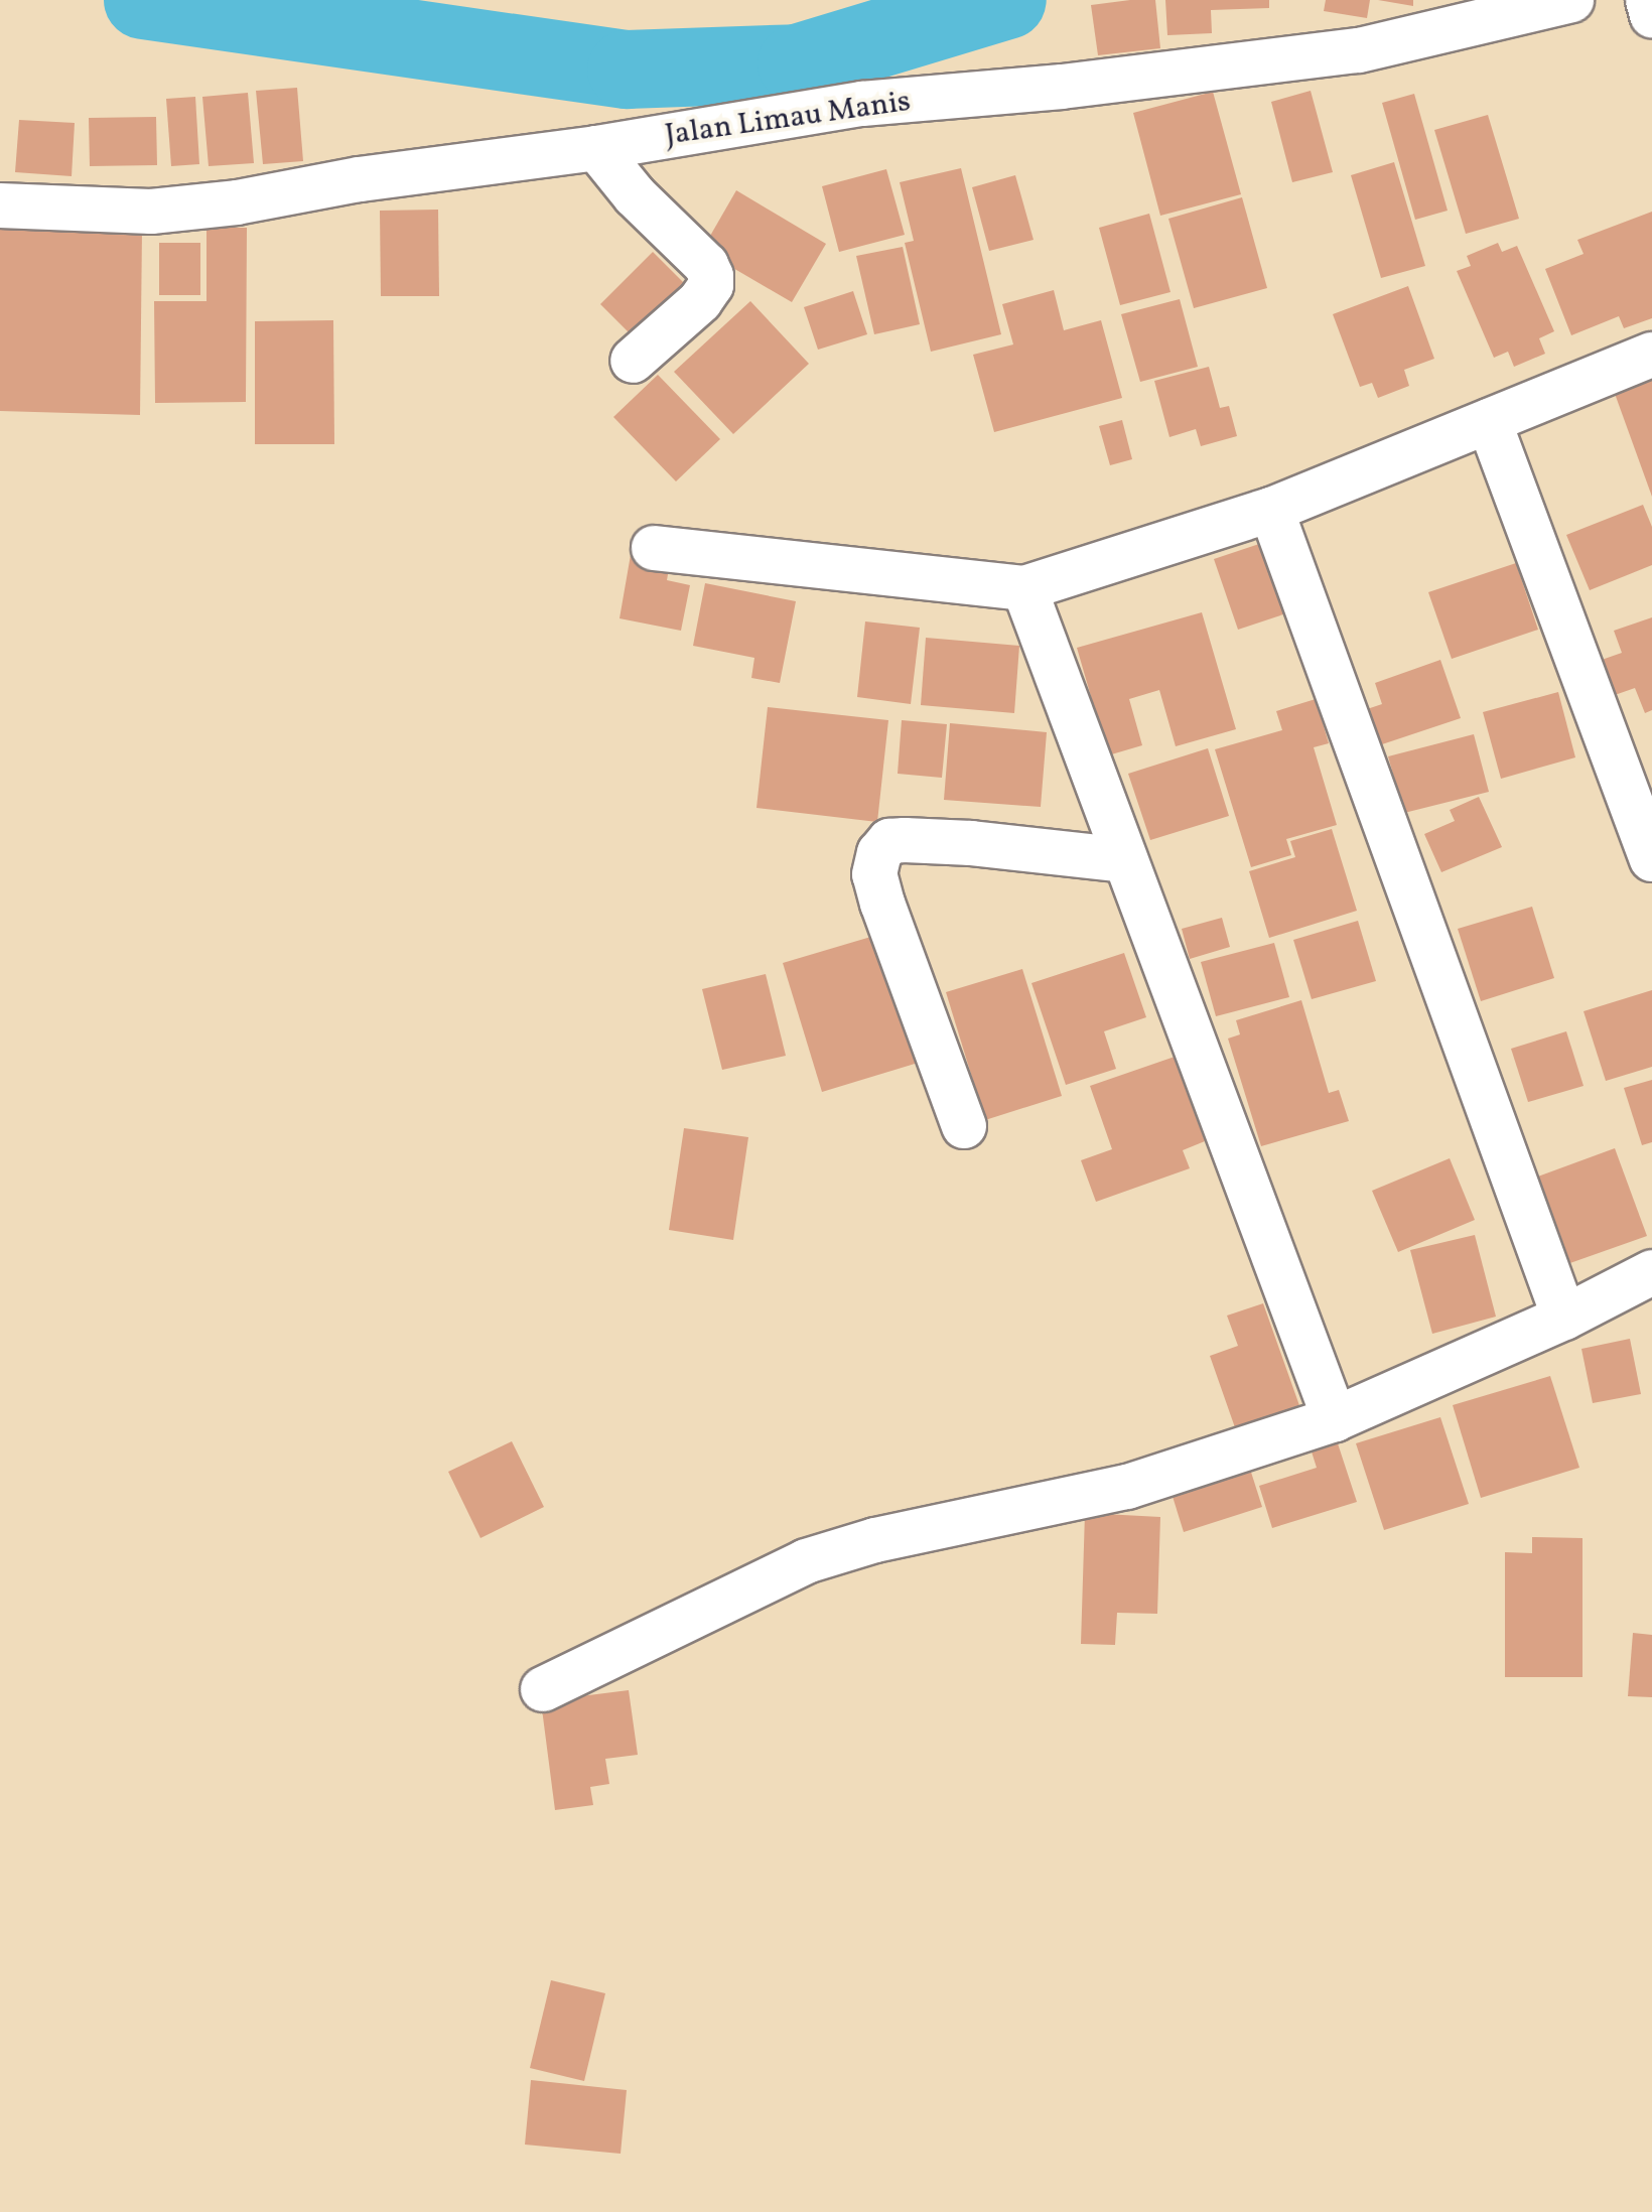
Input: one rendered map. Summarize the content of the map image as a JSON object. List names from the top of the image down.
{
  "streets": {
    "street": ["Jalan Limau Manis"]
  }
}
